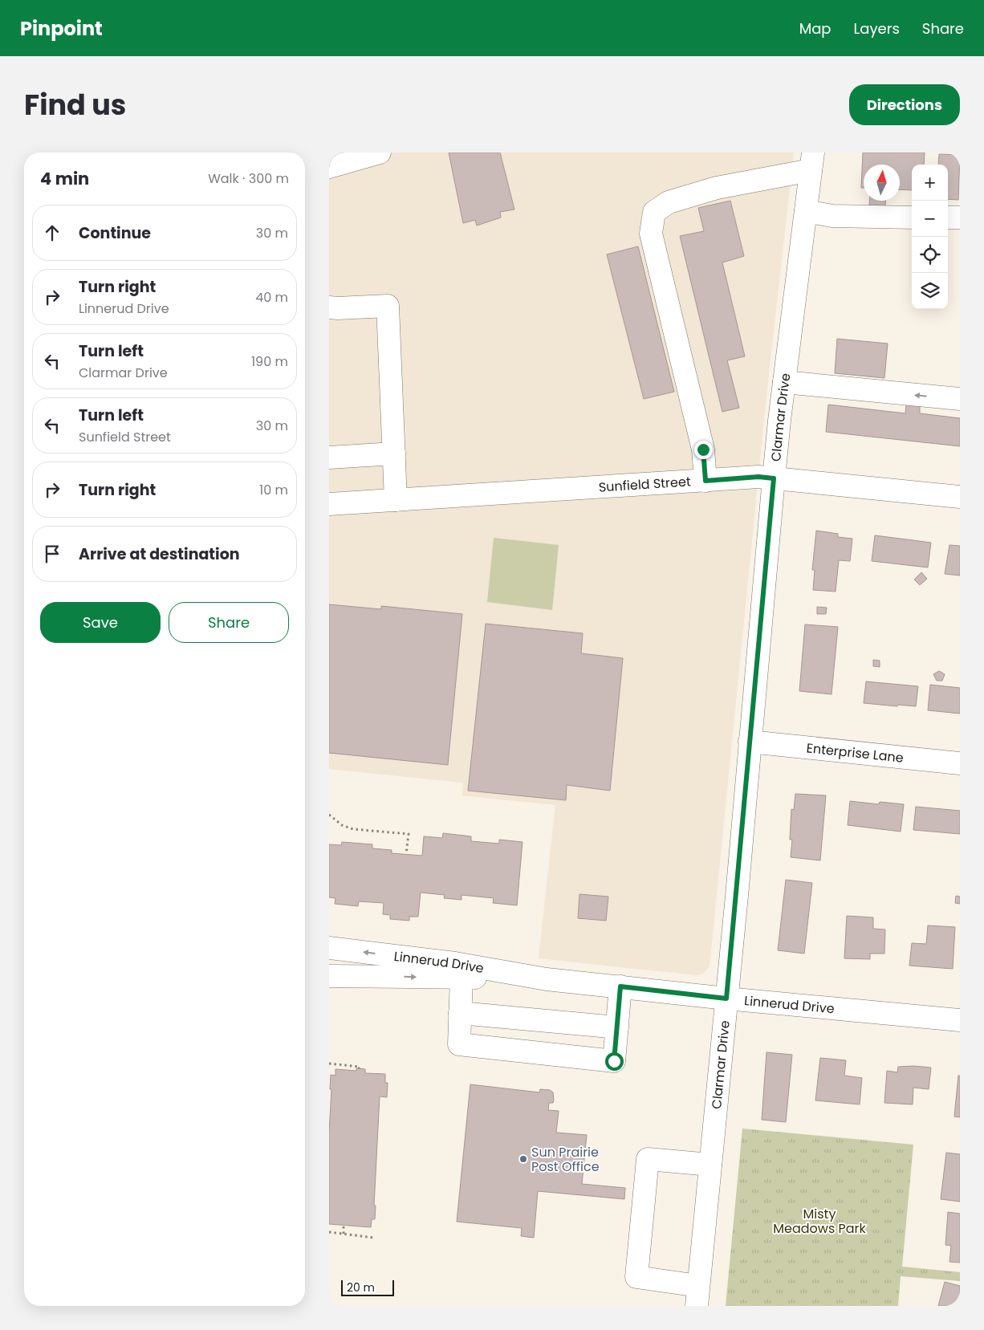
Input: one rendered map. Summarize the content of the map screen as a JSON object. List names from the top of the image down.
{
  "streets": {
    "street": [
      "Clarmar Drive",
      "Sunfield Street",
      "Enterprise Lane",
      "Linnerud Drive"
    ]
  },
  "crossings": [
    ["Clarmar Drive", "Sunfield Street"],
    ["Clarmar Drive", "Enterprise Lane"],
    ["Clarmar Drive", "Linnerud Drive"]
  ],
  "parks": ["Misty Meadows Park"],
  "places": ["Sun Prairie Post Office"],
  "scale_bar": "20 m",
  "north": "top",
  "page": {
    "header": "Pinpoint",
    "nav": ["Map", "Layers", "Share"],
    "title": "Find us",
    "buttons": [
      "Directions",
      ["Save", "Share"]
    ],
    "heading": ["4 min", "Walk · 300 m"],
    "map_buttons": ["+", "−"],
    "list": [
      ["Continue", "30 m"],
      ["Turn right", "Linnerud Drive", "40 m"],
      ["Turn left", "Clarmar Drive", "190 m"],
      ["Turn left", "Sunfield Street", "30 m"],
      ["Turn right", "10 m"],
      "Arrive at destination"
    ],
    "scale": "20 m"
  }
}
